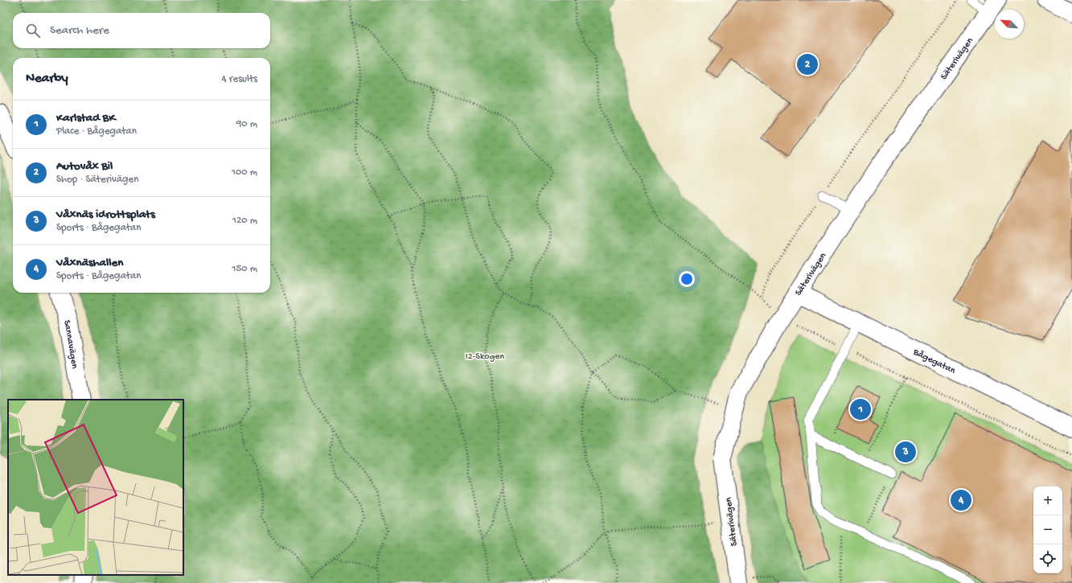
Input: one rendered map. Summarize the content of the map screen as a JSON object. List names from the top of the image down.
{
  "streets": {
    "street": ["Säterivägen", "Sannavägen", "Bågegatan"]
  },
  "crossings": [
    ["Säterivägen", "Bågegatan"]
  ],
  "parks": ["I2-Skogen"],
  "north": "top left",
  "page": {
    "search": "Search here",
    "pins": [
      "2",
      "1",
      "3",
      "4"
    ],
    "heading": ["Nearby", "4 results"],
    "list": [
      {
        "mark": "1",
        "name": "Karlstad BK",
        "note": "Place · Bågegatan",
        "value": "90 m"
      },
      {
        "mark": "2",
        "name": "Autovåx Bil",
        "note": "Shop · Säterivägen",
        "value": "100 m"
      },
      {
        "mark": "3",
        "name": "Våxnäs idrottsplats",
        "note": "Sports · Bågegatan",
        "value": "120 m"
      },
      {
        "mark": "4",
        "name": "Våxnäshallen",
        "note": "Sports · Bågegatan",
        "value": "150 m"
      }
    ],
    "map_buttons": ["+", "−"]
  }
}
